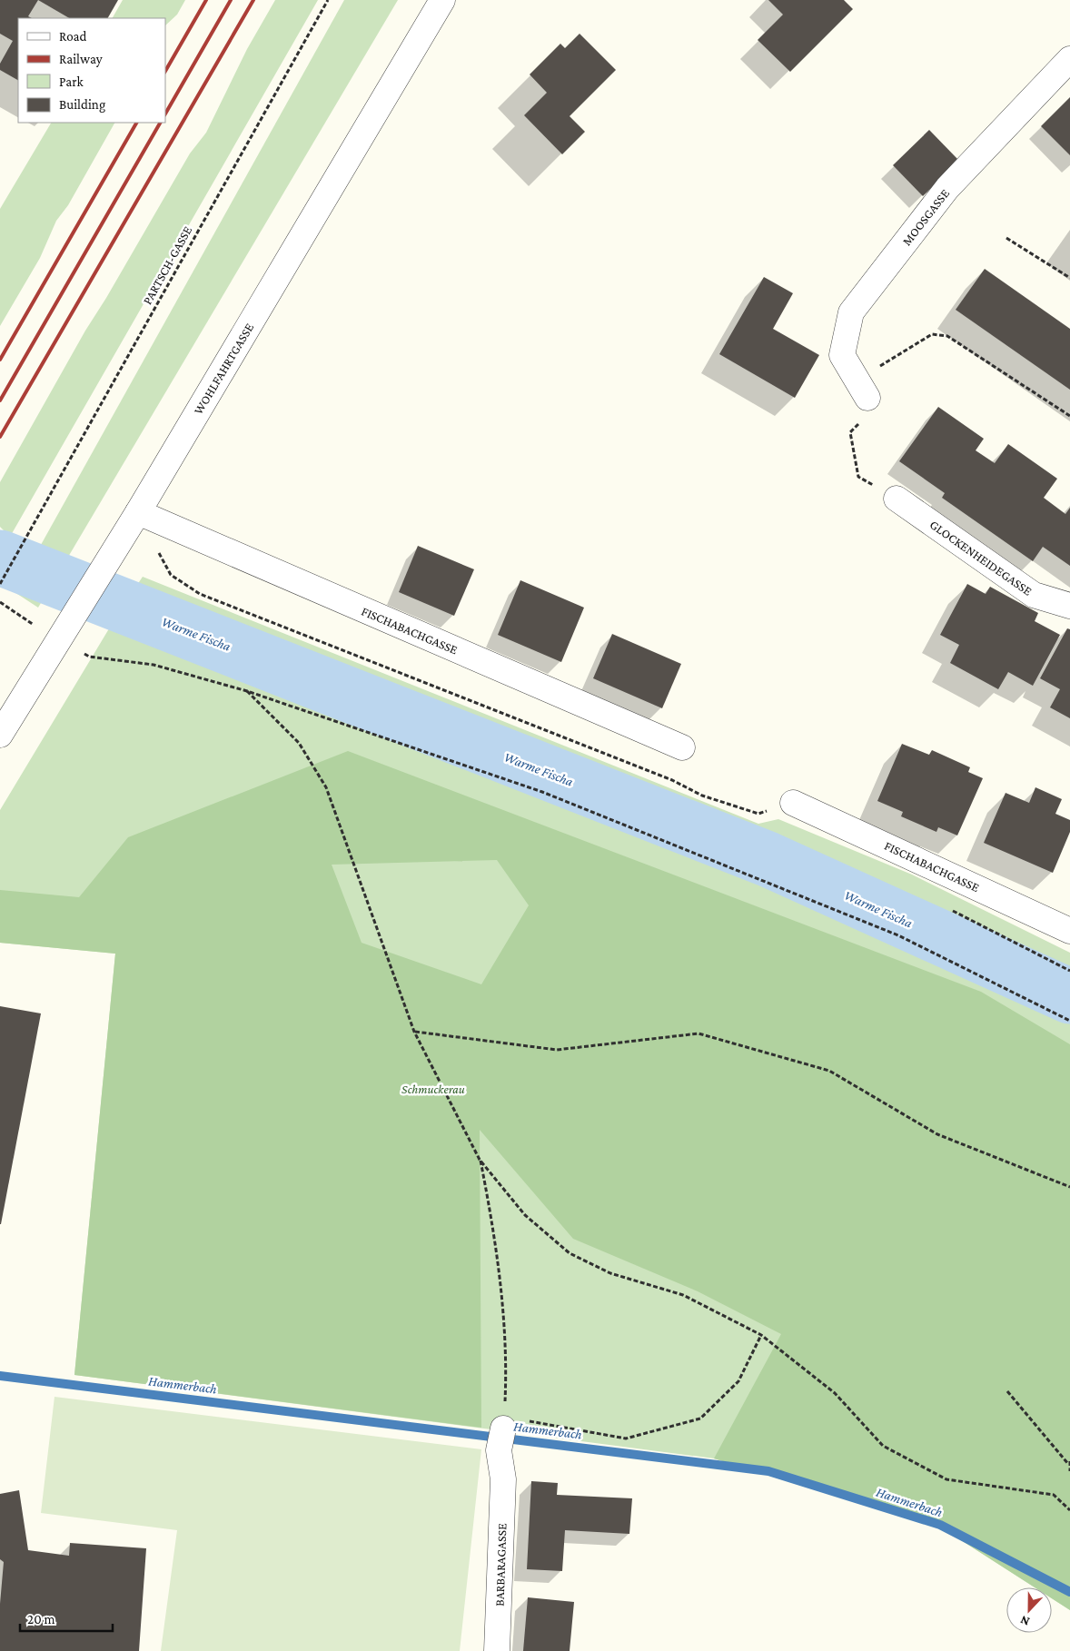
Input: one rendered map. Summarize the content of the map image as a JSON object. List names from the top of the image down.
{
  "streets": {
    "street": [
      "MOOSGASSE",
      "WOHLFAHRTGASSE",
      "GLOCKENHEIDEGASSE",
      "FISCHABACHGASSE",
      "BARBARAGASSE"
    ],
    "path": ["PARTSCH-GASSE"]
  },
  "crossings": [
    ["WOHLFAHRTGASSE", "FISCHABACHGASSE"]
  ],
  "water": ["Warme Fischa", "Hammerbach"],
  "parks": ["Schmuckerau"],
  "legend": [
    "Road",
    "Railway",
    "Park",
    "Building"
  ],
  "scale_bar": "20 m",
  "north": "bottom"
}
